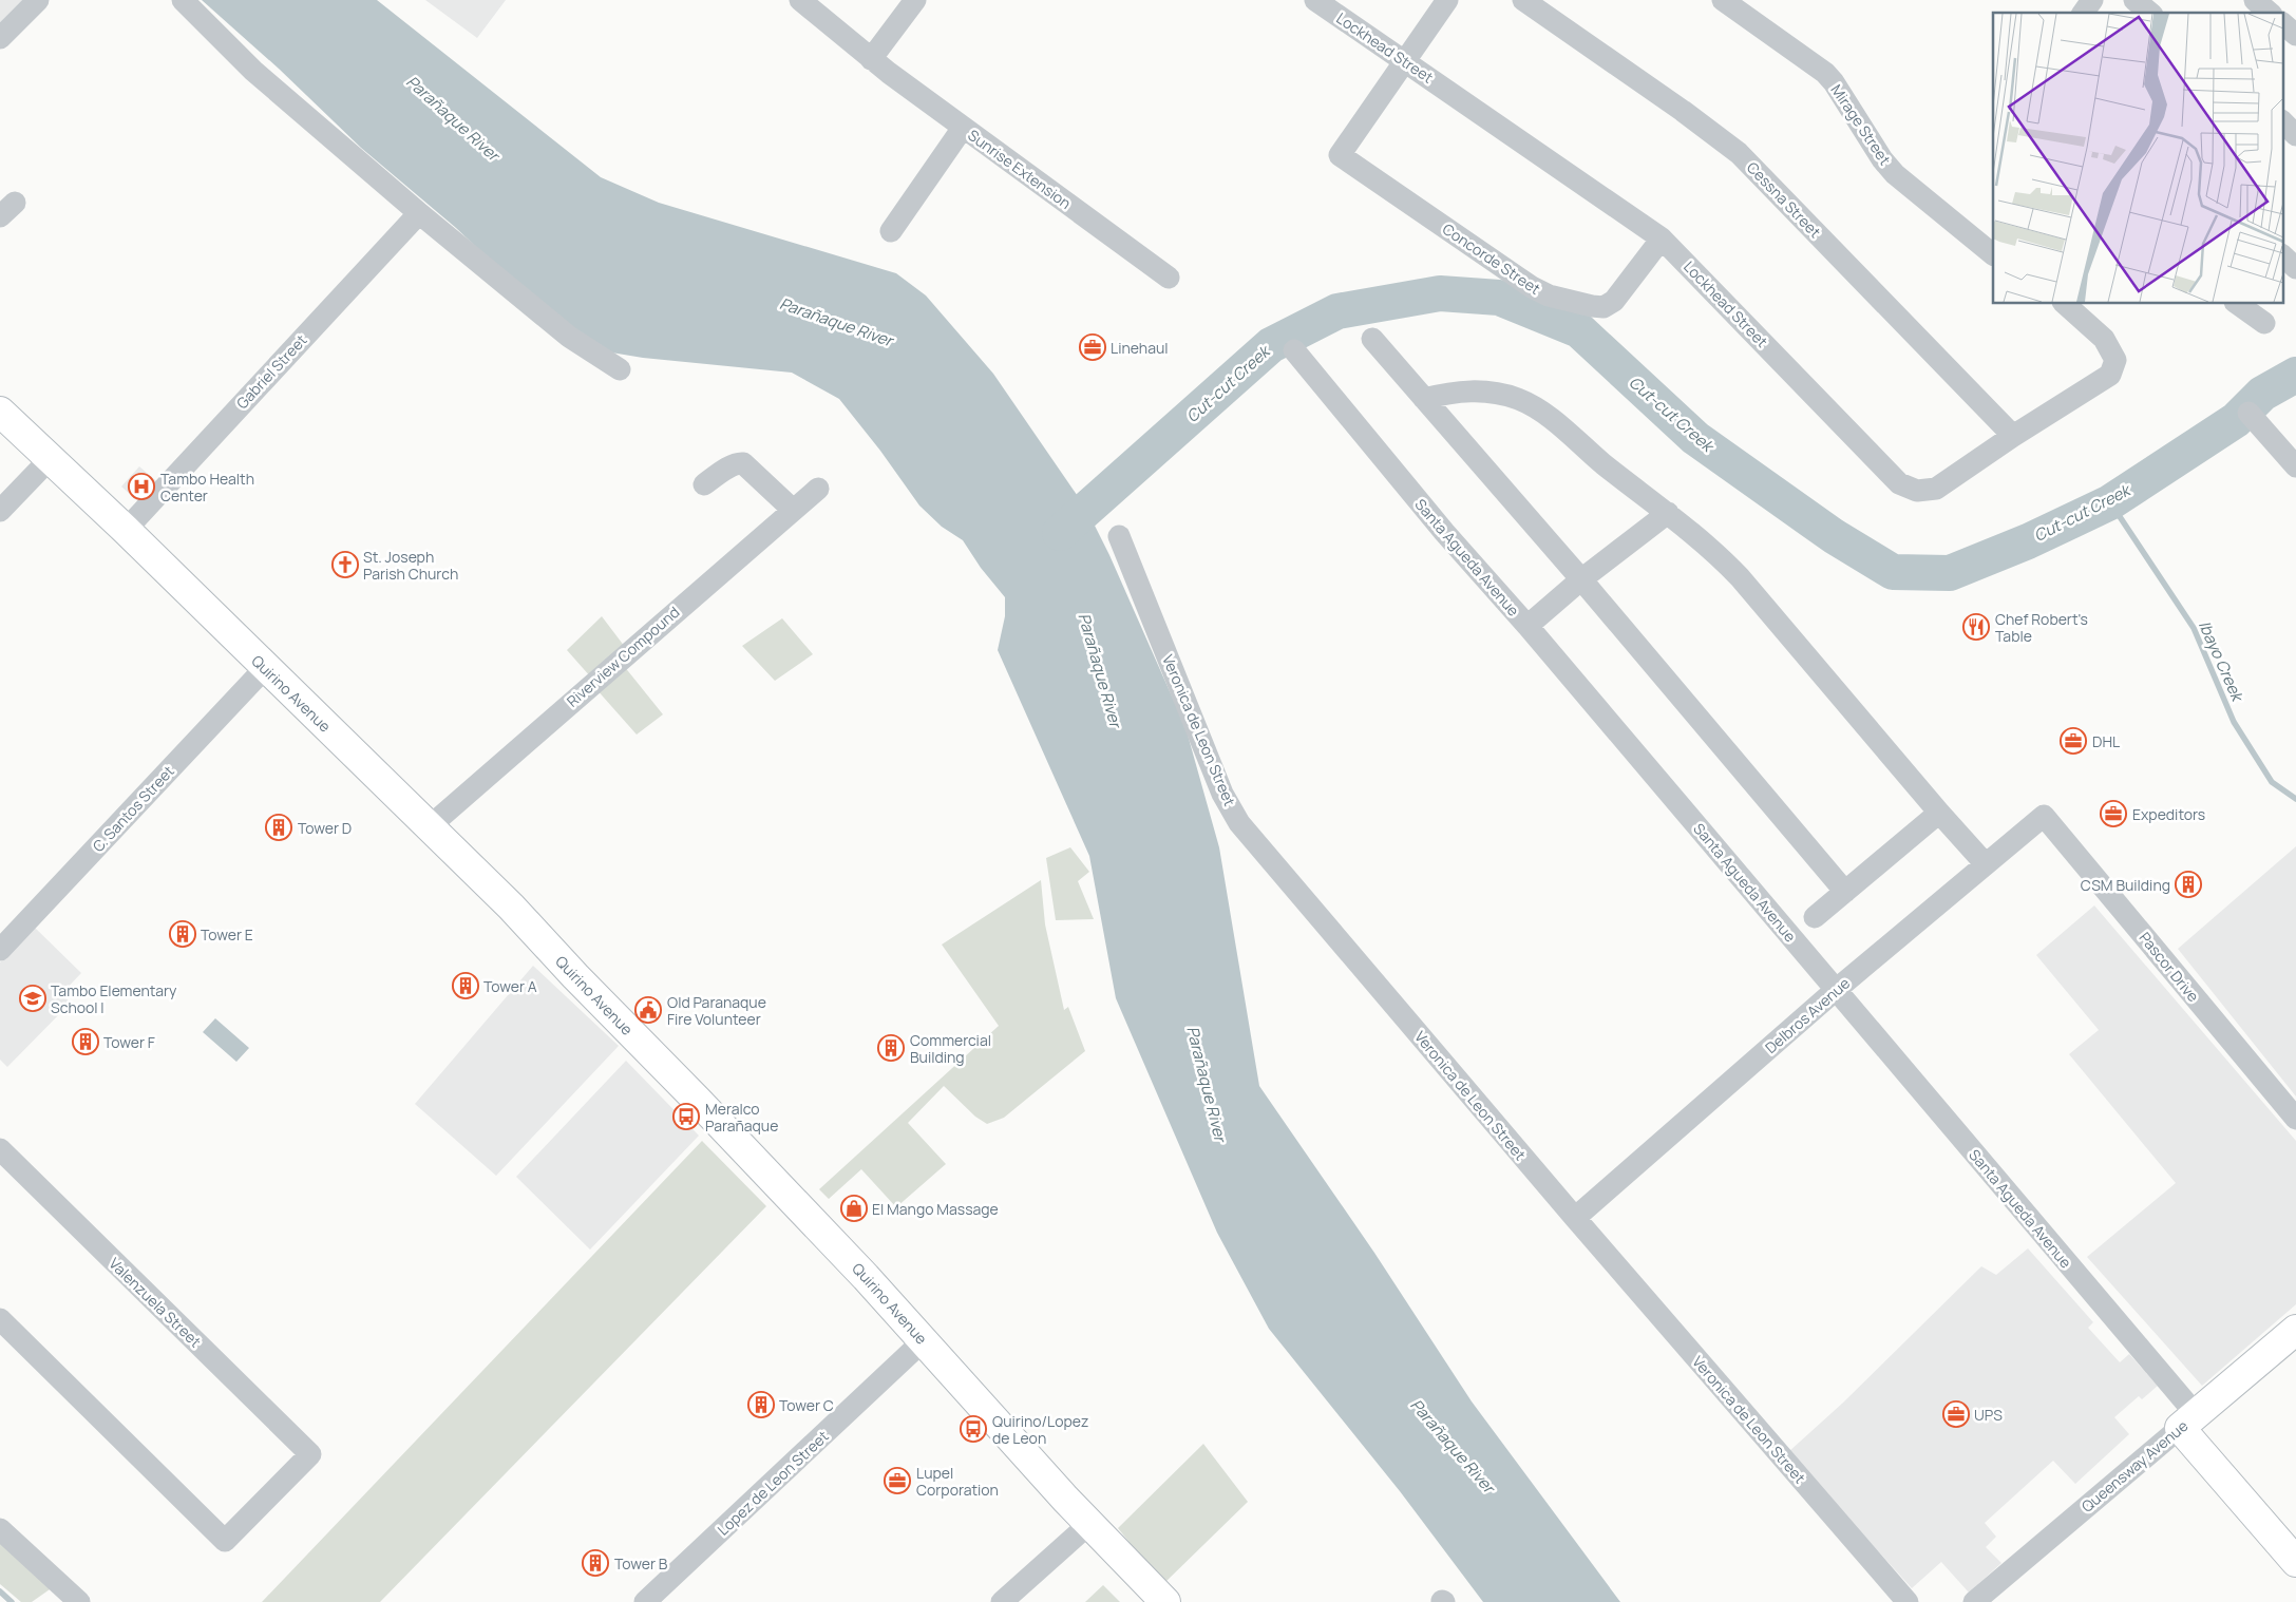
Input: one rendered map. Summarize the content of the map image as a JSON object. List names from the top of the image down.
{
  "streets": {
    "main road": ["Quirino Avenue", "Queensway Avenue"],
    "street": [
      "Lockhead Street",
      "Mirage Street",
      "Sunrise Extension",
      "Cessna Street",
      "Concorde Street",
      "Gabriel Street",
      "Santa Agueda Avenue",
      "Riverview Compound",
      "Veronica de Leon Street",
      "C. Santos Street",
      "Pascor Drive",
      "Delbros Avenue",
      "Valenzuela Street",
      "Lopez de Leon Street"
    ]
  },
  "crossings": [
    ["Lockhead Street", "Cessna Street"],
    ["Lockhead Street", "Concorde Street"],
    ["Gabriel Street", "Quirino Avenue"],
    ["Santa Agueda Avenue", "Delbros Avenue"],
    ["Santa Agueda Avenue", "Queensway Avenue"],
    ["Riverview Compound", "Quirino Avenue"],
    ["Quirino Avenue", "C. Santos Street"],
    ["Quirino Avenue", "Lopez de Leon Street"],
    ["Veronica de Leon Street", "Delbros Avenue"],
    ["Pascor Drive", "Delbros Avenue"]
  ],
  "water": ["Parañaque River", "Cut-cut Creek", "Ibayo Creek"],
  "places": {
    "office": [
      "Linehaul",
      "DHL",
      "Expeditors",
      "UPS",
      "Lupel Corporation"
    ],
    "hospital": ["Tambo Health Center"],
    "church": ["St. Joseph Parish Church"],
    "restaurant": ["Chef Robert's Table"],
    "building": [
      "Tower D",
      "CSM Building",
      "Tower E",
      "Tower A",
      "Tower F",
      "Commercial Building",
      "Tower C",
      "Tower B"
    ],
    "school or university": ["Tambo Elementary School I"],
    "public building": ["Old Paranaque Fire Volunteer"],
    "bus stop": ["Meralco Parañaque", "Quirino/Lopez de Leon"],
    "shop": ["El Mango Massage"]
  }
}
